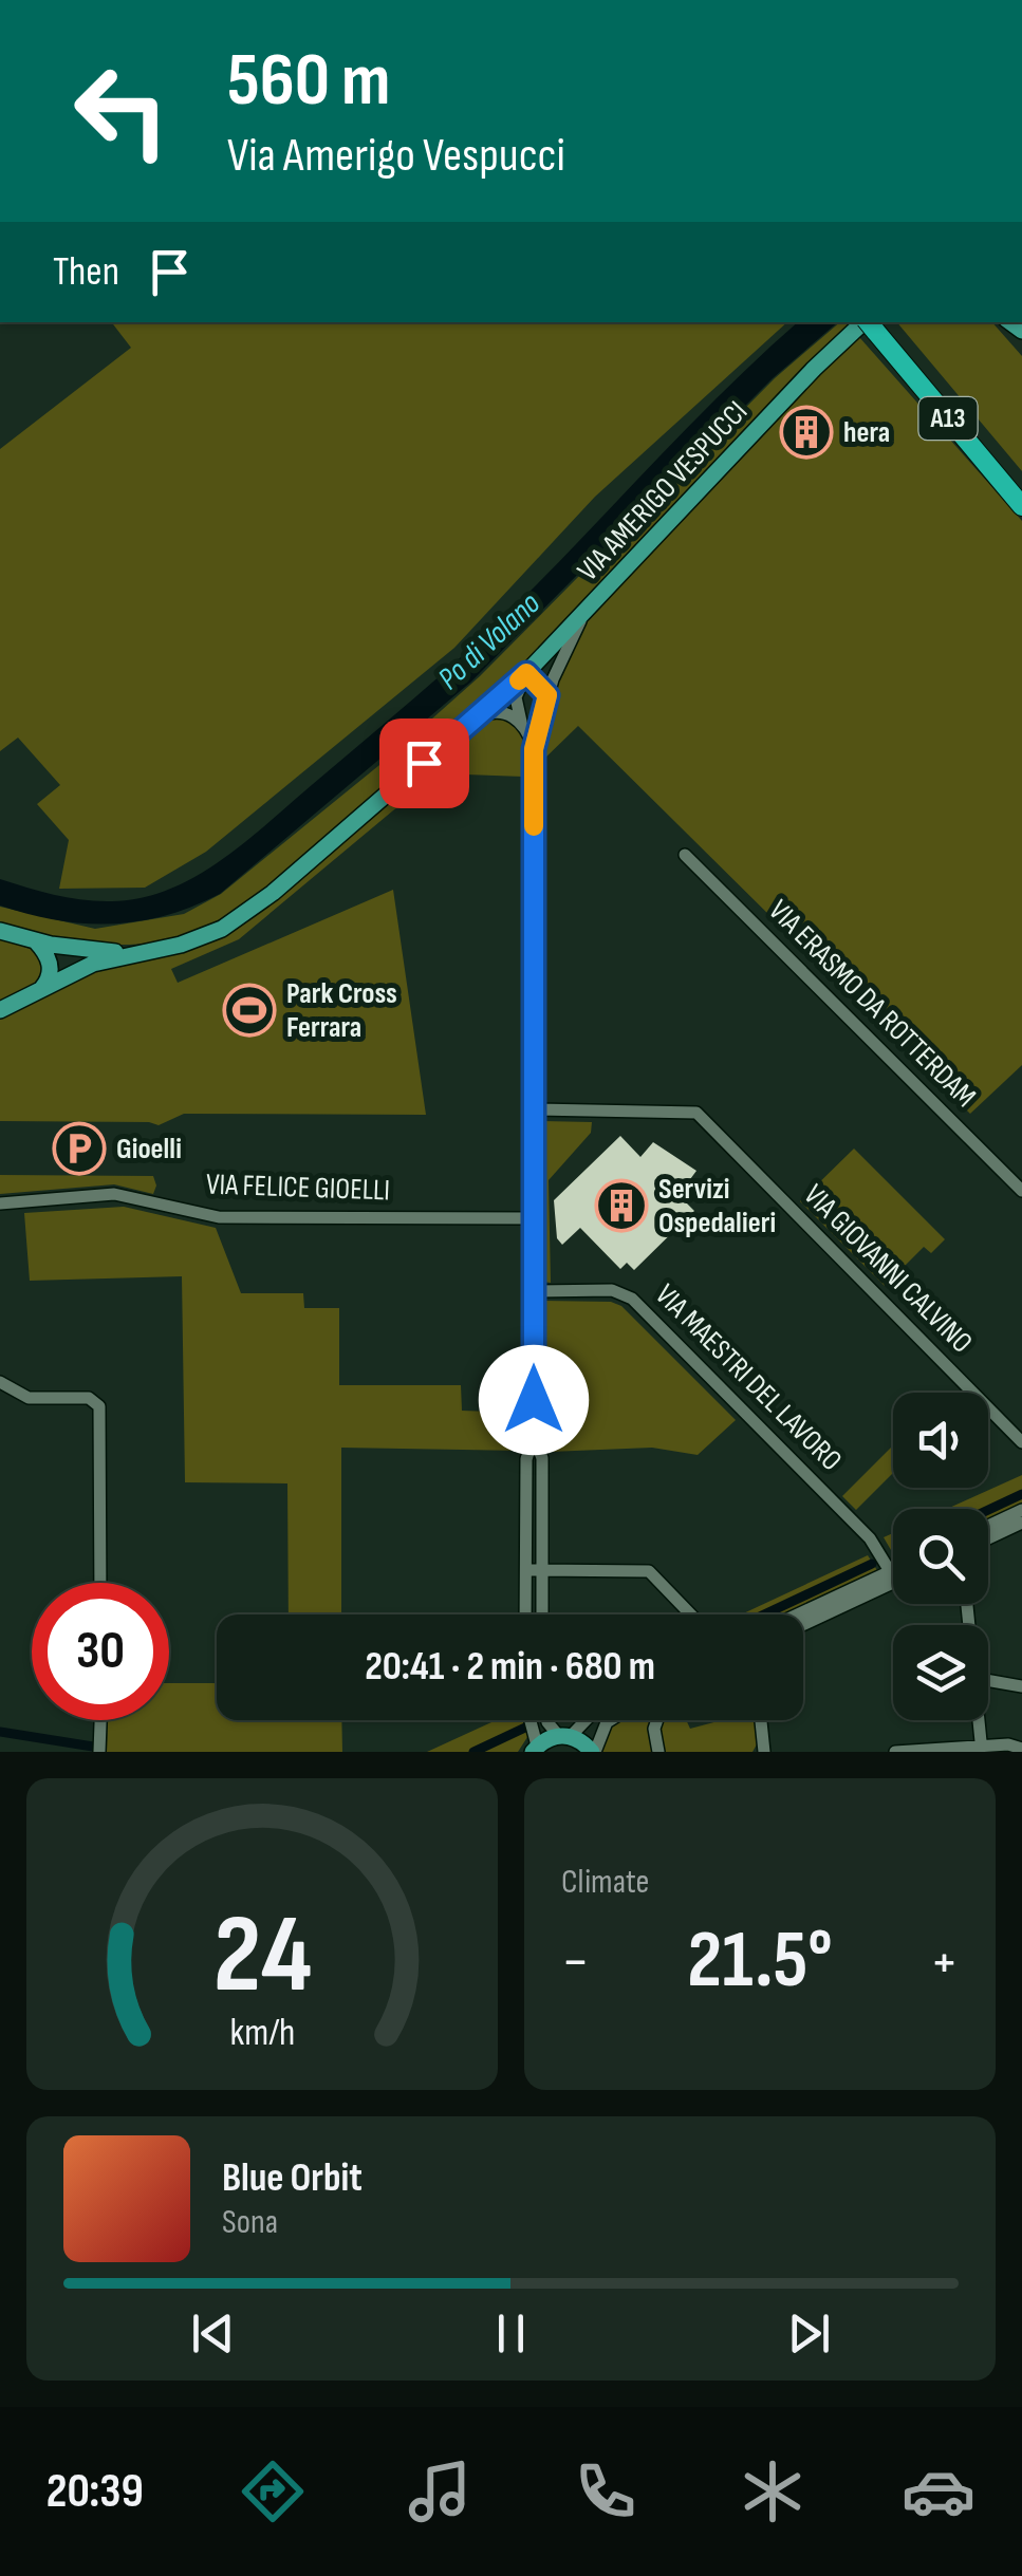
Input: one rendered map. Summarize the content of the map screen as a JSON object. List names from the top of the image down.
{
  "streets": {
    "highway": ["A13"],
    "main road": ["VIA AMERIGO VESPUCCI"],
    "street": [
      "VIA ERASMO DA ROTTERDAM",
      "VIA FELICE GIOELLI",
      "VIA GIOVANNI CALVINO",
      "VIA MAESTRI DEL LAVORO"
    ]
  },
  "crossings": [
    ["A13", "VIA AMERIGO VESPUCCI"]
  ],
  "water": ["Po di Volano"],
  "places": {
    "building": ["hera", "Servizi Ospedalieri"],
    "sports": ["Park Cross Ferrara"],
    "parking": ["Gioelli"]
  },
  "page": {
    "turn": ["560 m", "Via Amerigo Vespucci"],
    "then": "Then",
    "limit": "30",
    "trip": "20:41 · 2 min · 680 m",
    "tile": "Climate",
    "heat": ["−", "21.5°", "+"],
    "song": ["Blue Orbit", "Sona"],
    "tabs": "20:39",
    "gauge": ["24", "km/h"]
  }
}
